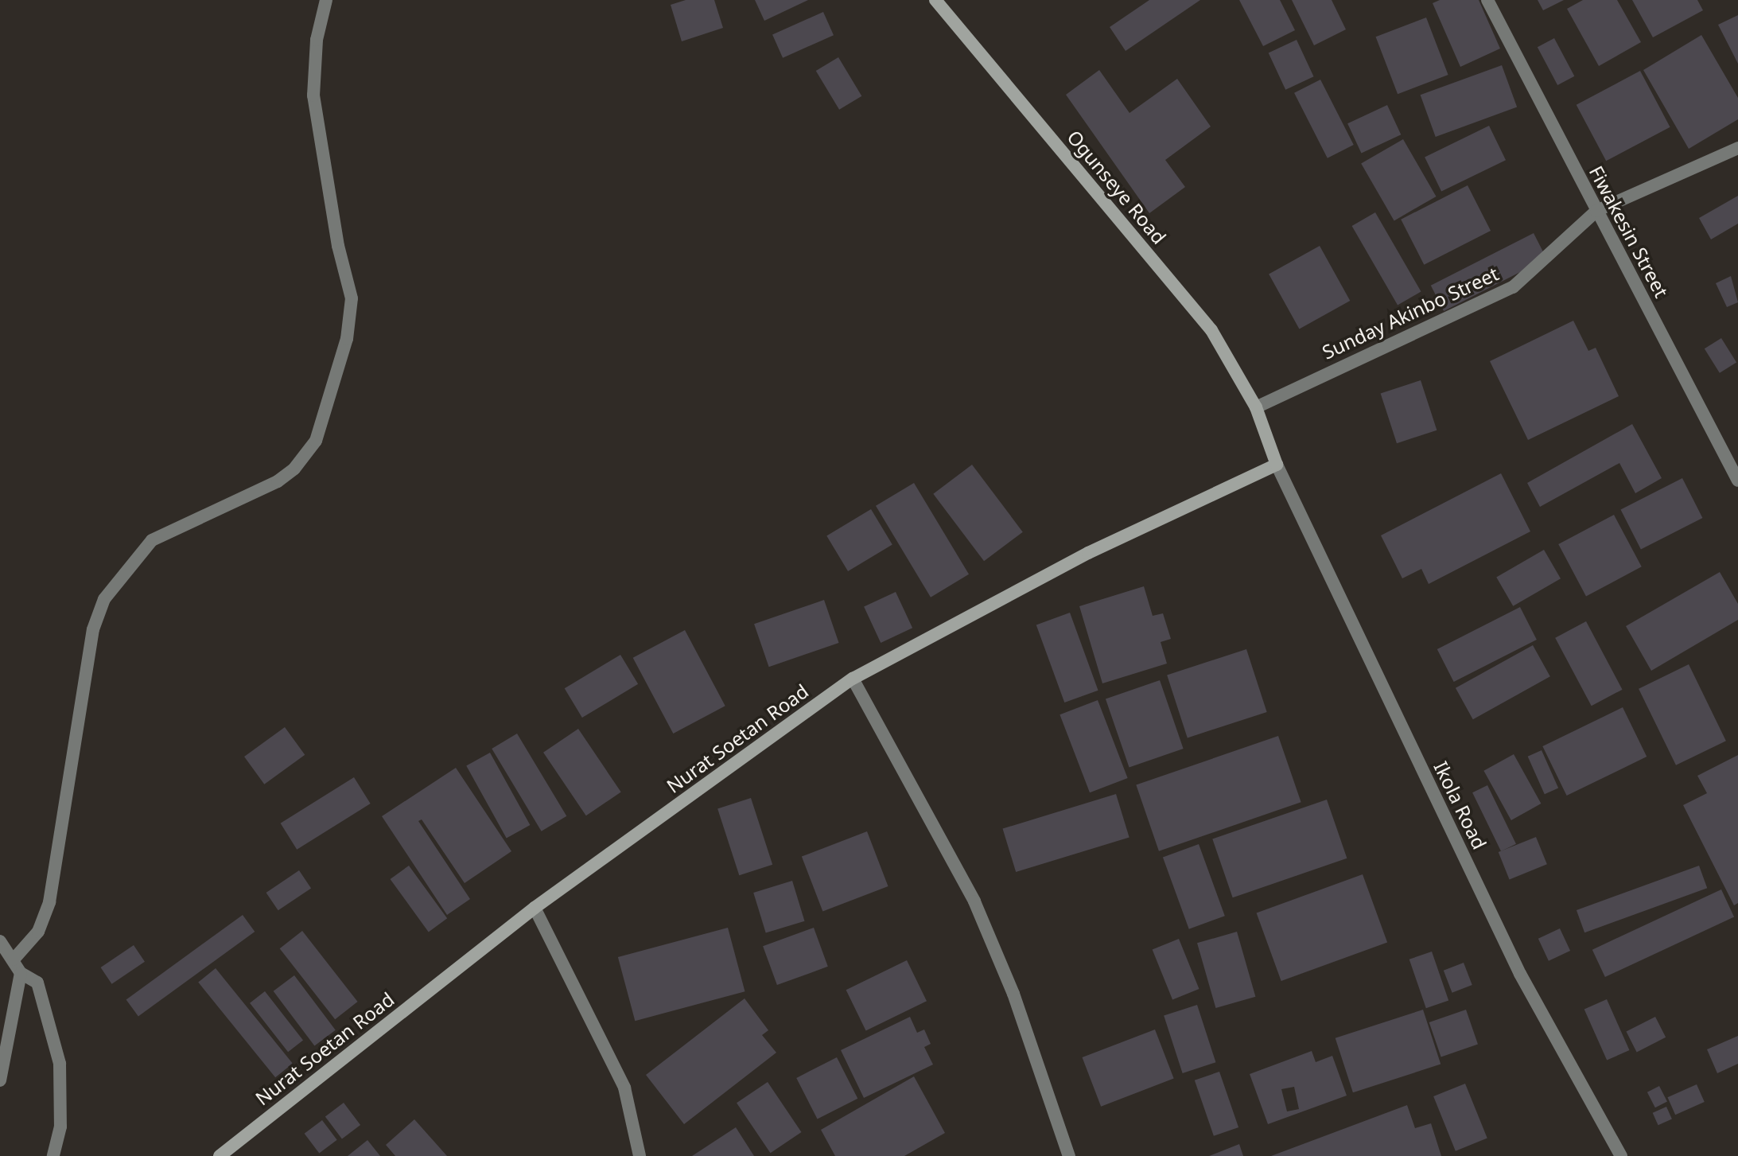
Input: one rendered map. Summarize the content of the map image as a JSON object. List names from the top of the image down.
{
  "streets": {
    "street": [
      "Ogunseye Road",
      "Fiwakesin Street",
      "Sunday Akinbo Street",
      "Nurat Soetan Road",
      "Ikola Road"
    ]
  },
  "crossings": [
    ["Ogunseye Road", "Sunday Akinbo Street"],
    ["Fiwakesin Street", "Sunday Akinbo Street"],
    ["Nurat Soetan Road", "Ikola Road"]
  ]
}
